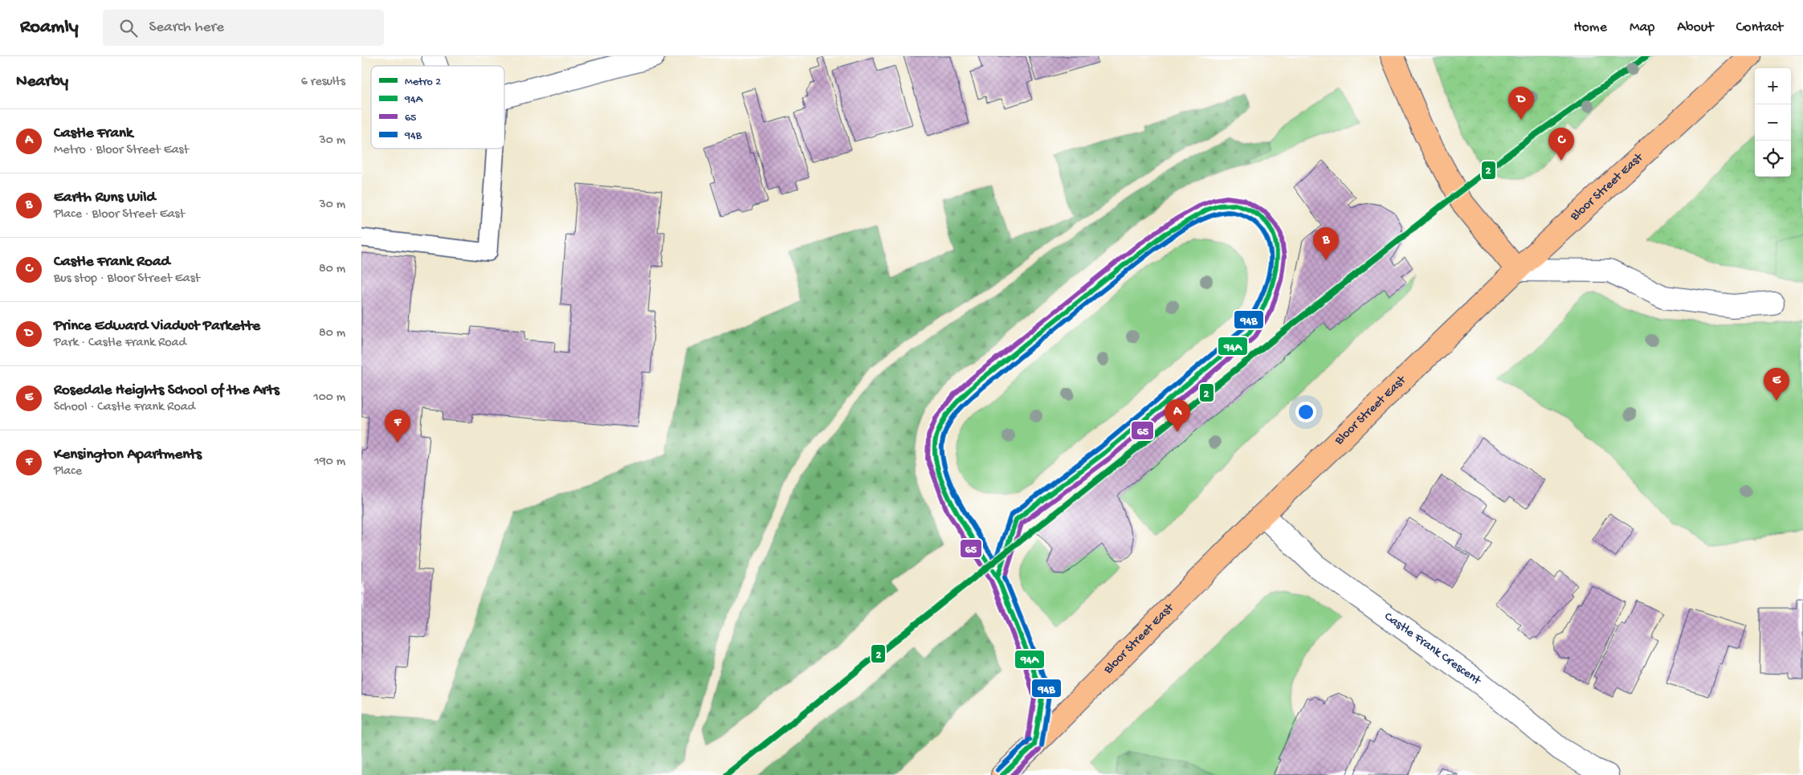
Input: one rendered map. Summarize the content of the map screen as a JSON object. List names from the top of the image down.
{
  "streets": {
    "main road": ["Bloor Street East"],
    "street": ["Castle Frank Crescent"]
  },
  "crossings": [
    ["Bloor Street East", "Castle Frank Crescent"]
  ],
  "lines": [
    "metro line 2",
    "transit line 65",
    "transit line 94A",
    "transit line 94B"
  ],
  "legend": [
    "Metro 2",
    "94A",
    "65",
    "94B"
  ],
  "page": {
    "header": "Roamly",
    "search": "Search here",
    "nav": [
      "Home",
      "Map",
      "About",
      "Contact"
    ],
    "heading": ["Nearby", "6 results"],
    "map_buttons": ["+", "−"],
    "pins": [
      "D",
      "C",
      "B",
      "E",
      "A",
      "F"
    ],
    "list": [
      {
        "mark": "A",
        "name": "Castle Frank",
        "note": "Metro · Bloor Street East",
        "value": "30 m"
      },
      {
        "mark": "B",
        "name": "Earth Runs Wild",
        "note": "Place · Bloor Street East",
        "value": "30 m"
      },
      {
        "mark": "C",
        "name": "Castle Frank Road",
        "note": "Bus stop · Bloor Street East",
        "value": "80 m"
      },
      {
        "mark": "D",
        "name": "Prince Edward Viaduct Parkette",
        "note": "Park · Castle Frank Road",
        "value": "80 m"
      },
      {
        "mark": "E",
        "name": "Rosedale Heights School of the Arts",
        "note": "School · Castle Frank Road",
        "value": "100 m"
      },
      {
        "mark": "F",
        "name": "Kensington Apartments",
        "note": "Place",
        "value": "190 m"
      }
    ]
  }
}
